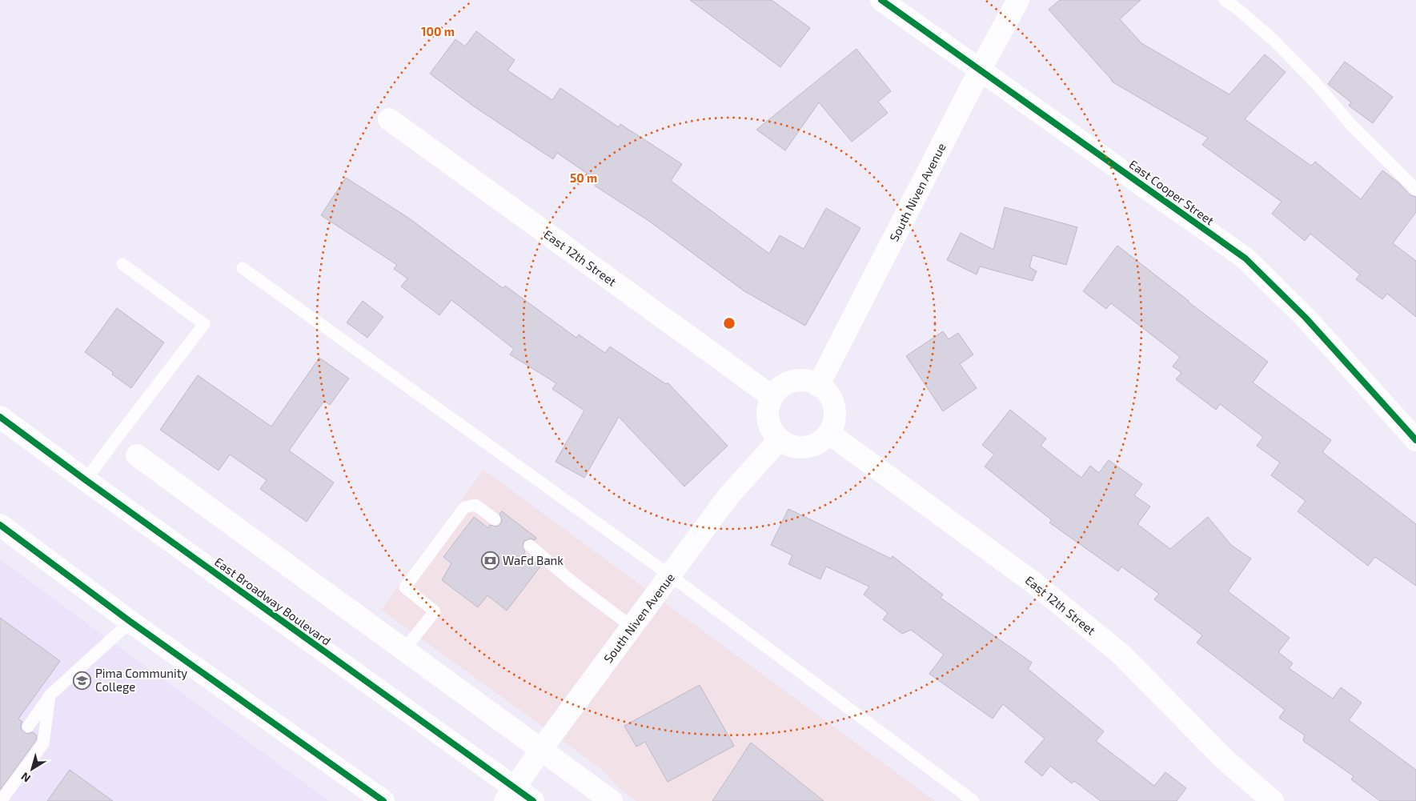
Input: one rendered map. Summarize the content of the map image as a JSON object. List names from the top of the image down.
{
  "streets": {
    "street": [
      "South Niven Avenue",
      "East Cooper Street",
      "East 12th Street",
      "East Broadway Boulevard"
    ]
  },
  "crossings": [
    ["South Niven Avenue", "East Cooper Street"],
    ["South Niven Avenue", "East 12th Street"],
    ["South Niven Avenue", "East Broadway Boulevard"]
  ],
  "places": {
    "bank": ["WaFd Bank"],
    "school or university": ["Pima Community College"]
  },
  "north": "bottom left",
  "rings": ["100 m", "50 m"]
}
